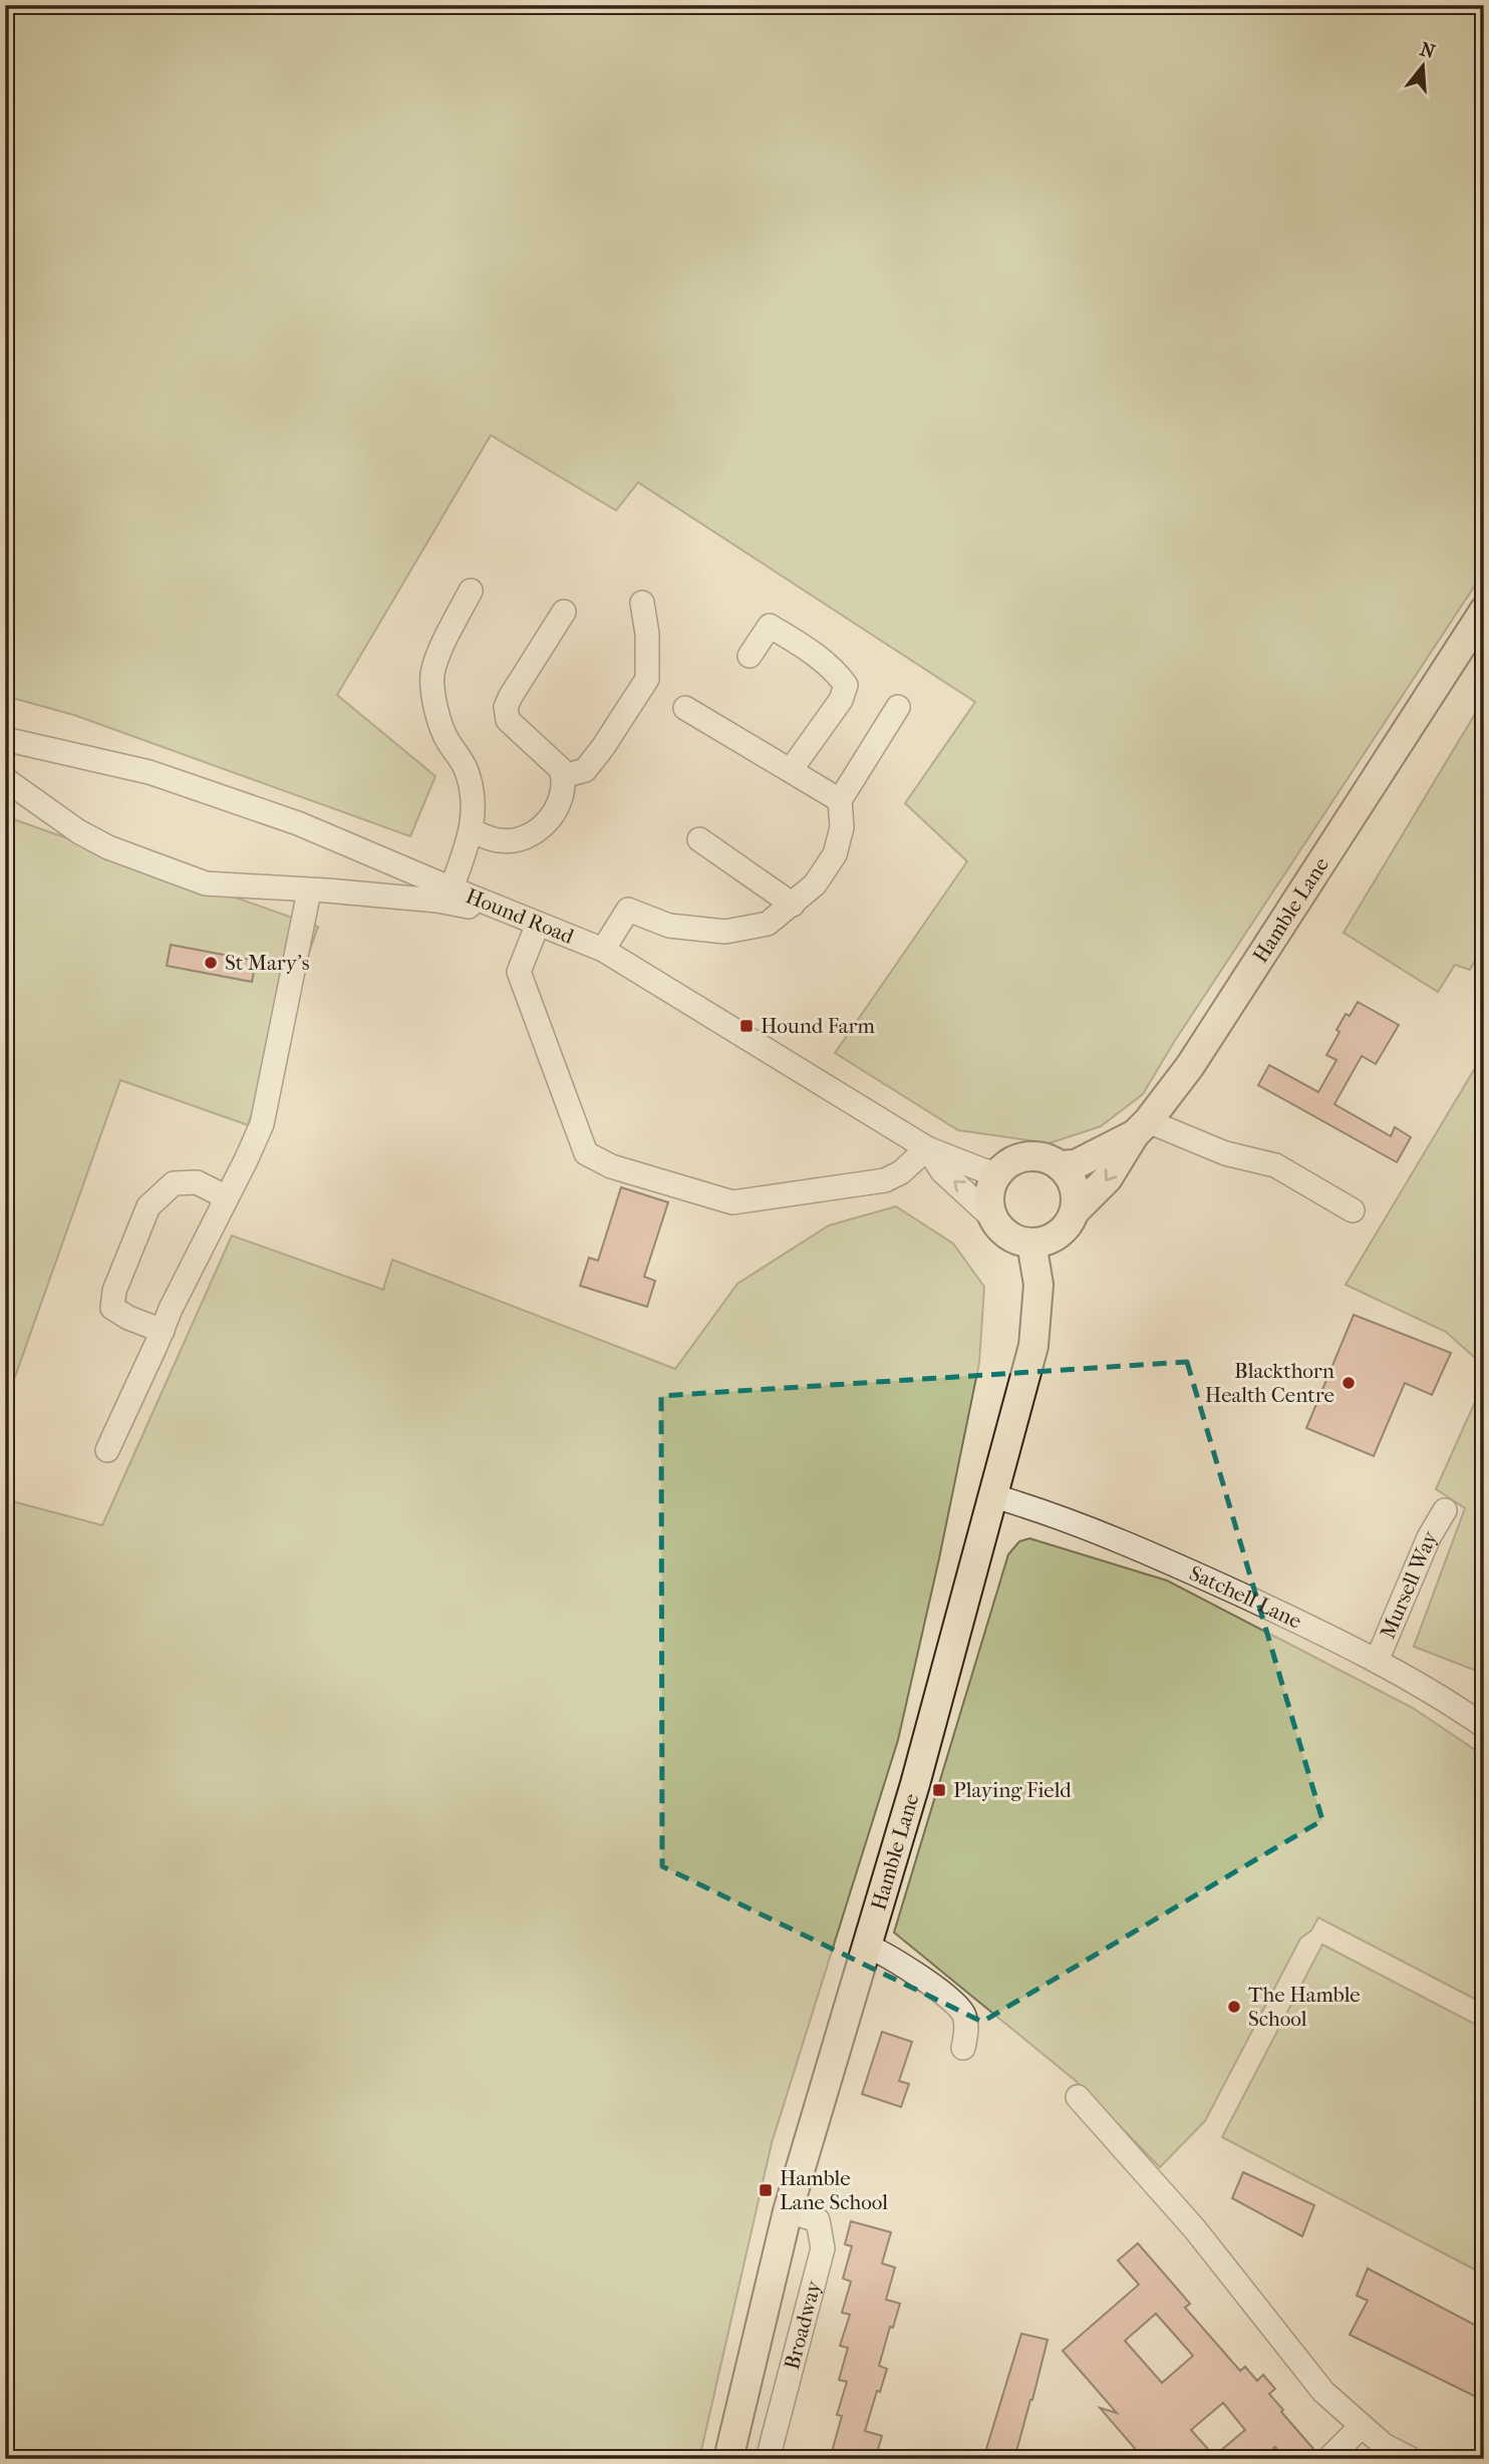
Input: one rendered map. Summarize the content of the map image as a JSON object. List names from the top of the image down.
{
  "streets": {
    "main road": ["Hamble Lane"],
    "street": [
      "Hound Road",
      "Mursell Way",
      "Satchell Lane",
      "Broadway"
    ]
  },
  "crossings": [
    ["Hamble Lane", "Hound Road"],
    ["Hamble Lane", "Satchell Lane"],
    ["Hamble Lane", "Broadway"],
    ["Mursell Way", "Satchell Lane"]
  ],
  "places": {
    "other": ["St Mary's", "Blackthorn Health Centre", "The Hamble School"],
    "transit": ["Hound Farm", "Playing Field", "Hamble Lane School"]
  },
  "north": "top"
}
